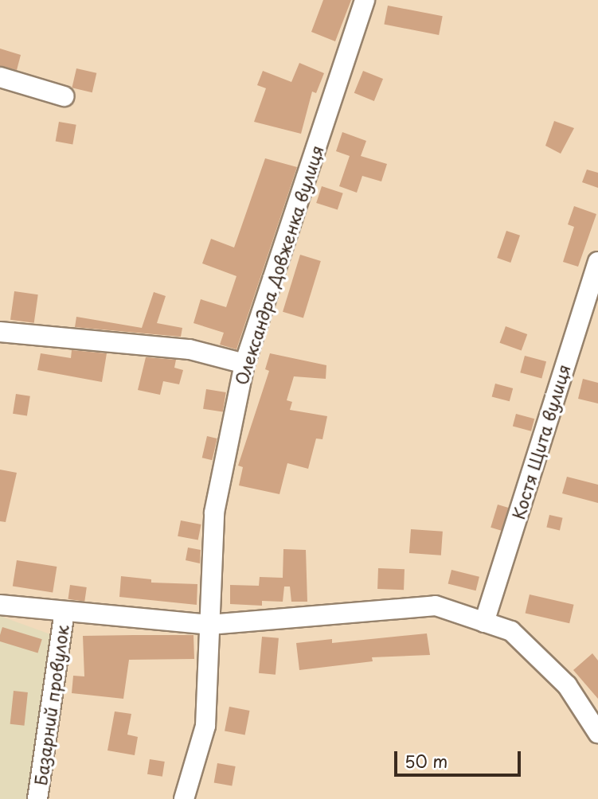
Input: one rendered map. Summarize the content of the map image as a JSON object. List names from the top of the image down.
{
  "streets": {
    "street": ["Олександра Довженка вулиця", "Костя Щита вулиця", "Базарний провулок"]
  },
  "scale_bar": "50 m"
}
